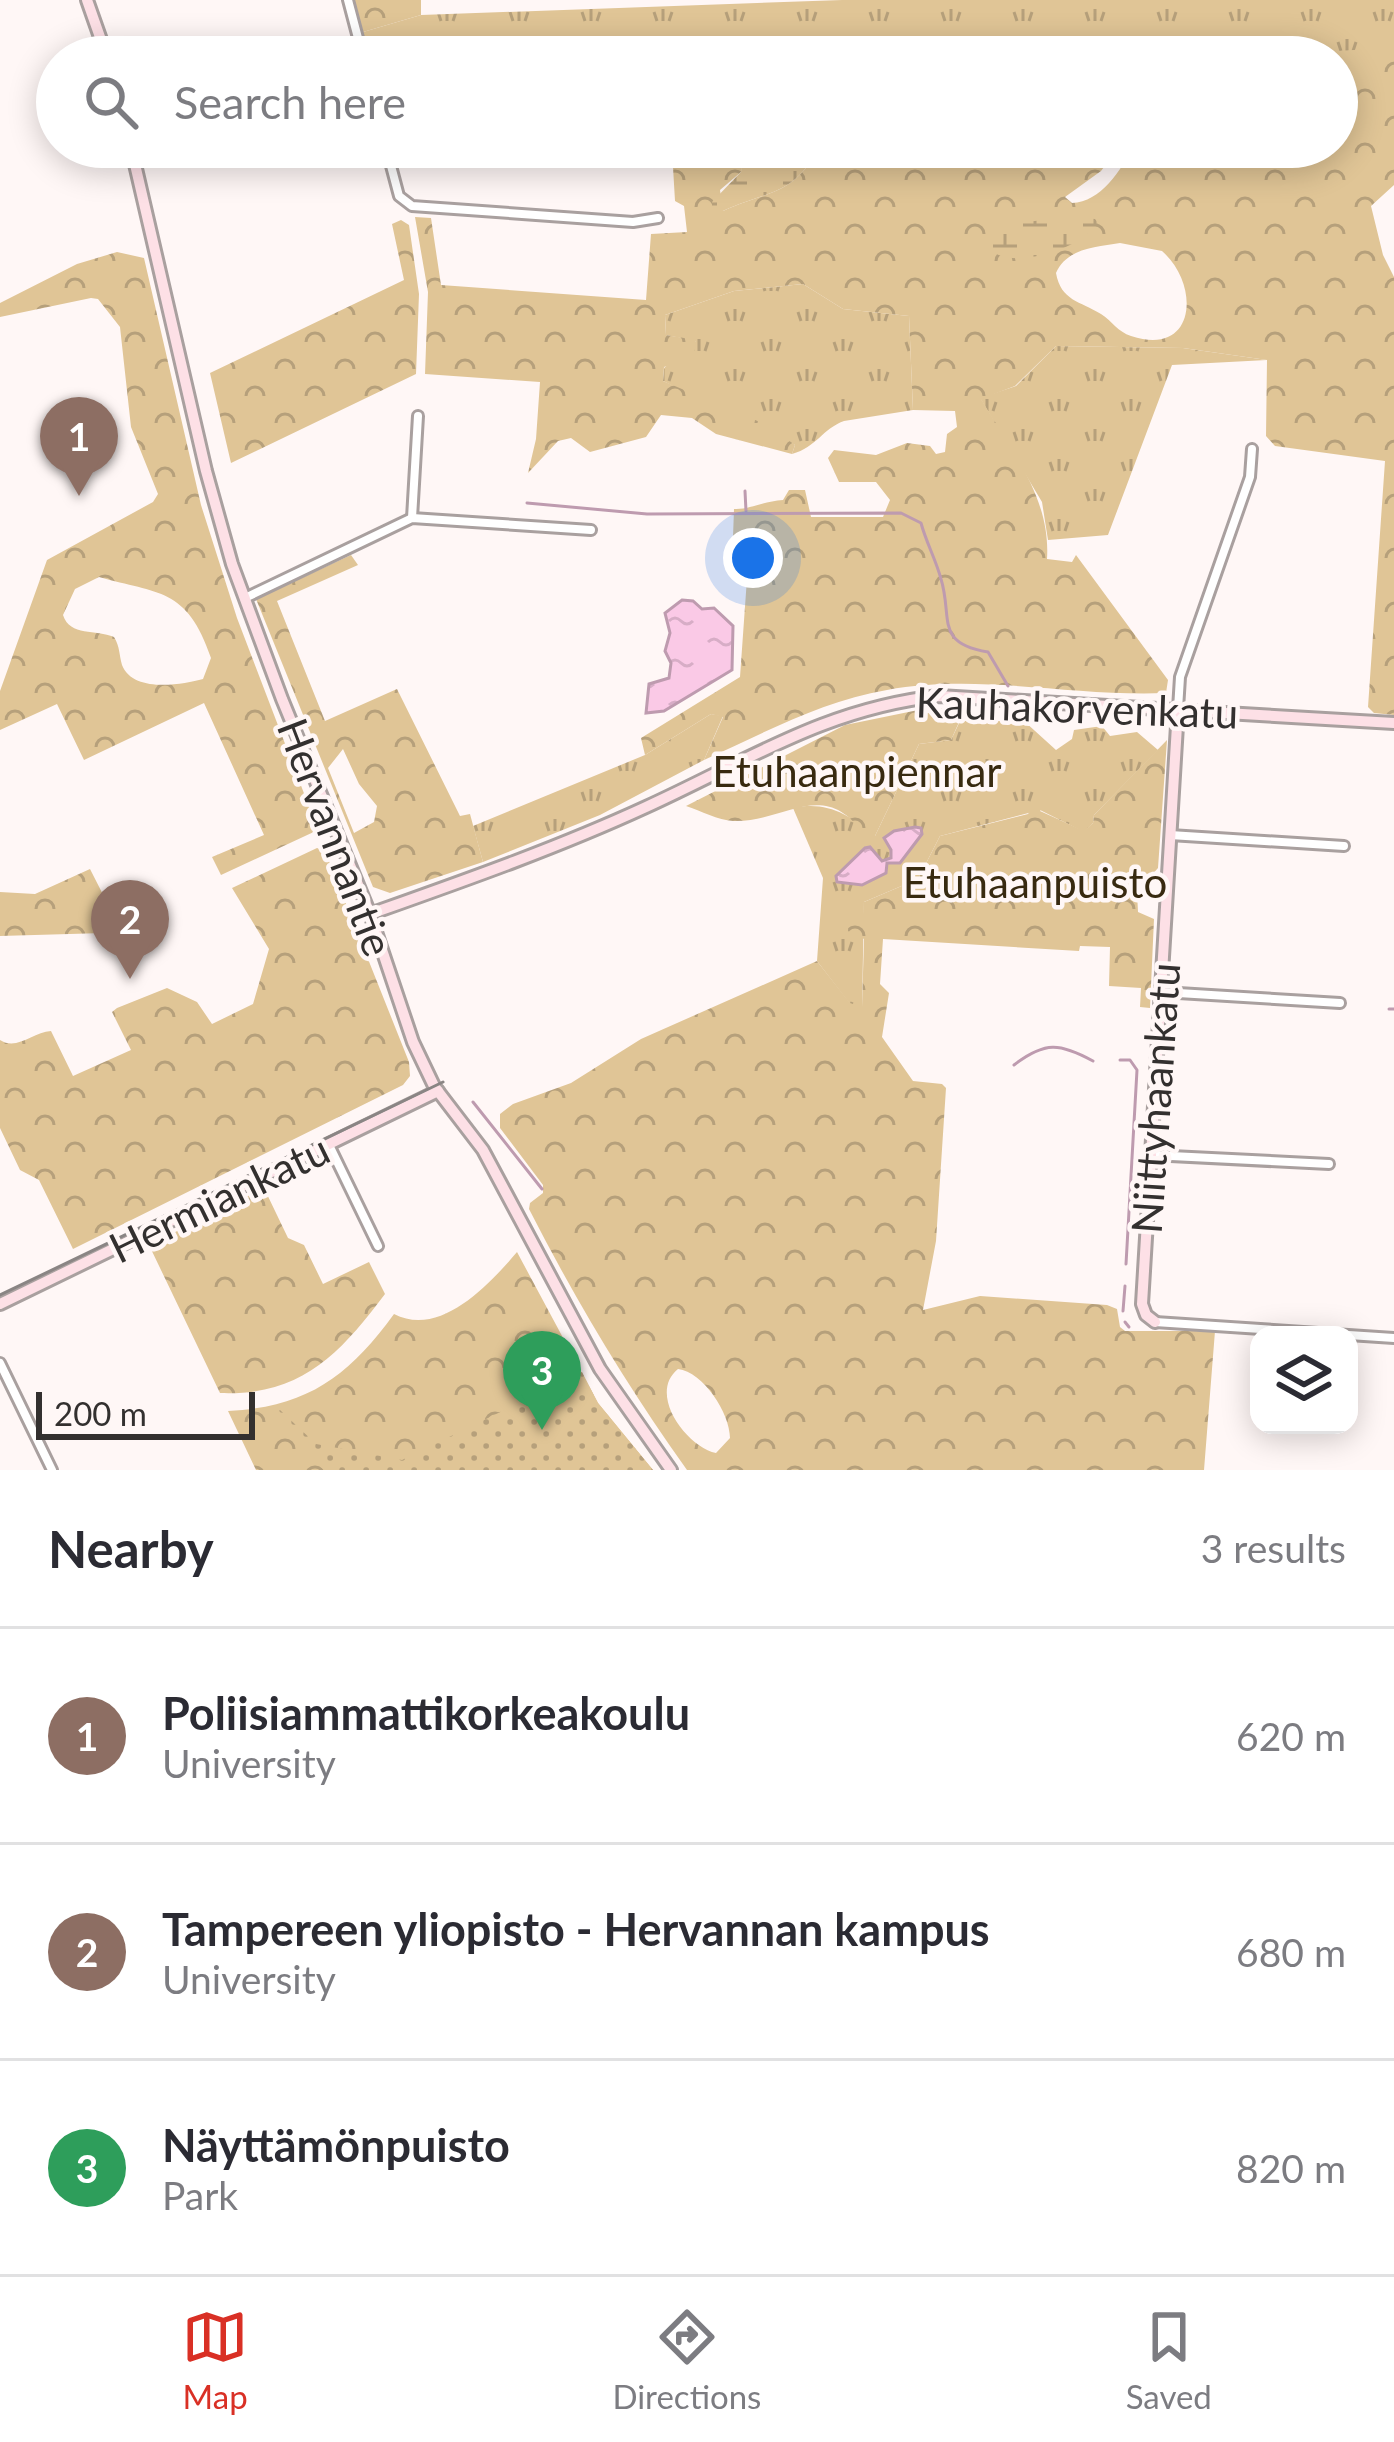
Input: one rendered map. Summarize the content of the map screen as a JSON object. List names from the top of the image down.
{
  "streets": {
    "street": [
      "Kauhakorvenkatu",
      "Hervannantie",
      "Niittyhaankatu",
      "Hermiankatu"
    ]
  },
  "crossings": [
    ["Kauhakorvenkatu", "Hervannantie"],
    ["Kauhakorvenkatu", "Niittyhaankatu"],
    ["Hervannantie", "Hermiankatu"]
  ],
  "parks": ["Etuhaanpiennar", "Etuhaanpuisto"],
  "scale_bar": "200 m",
  "page": {
    "search": "Search here",
    "pins": ["1", "2", "3"],
    "scale": "200 m",
    "heading": ["Nearby", "3 results"],
    "list": [
      {
        "mark": "1",
        "name": "Poliisiammattikorkeakoulu",
        "note": "University",
        "value": "620 m"
      },
      {
        "mark": "2",
        "name": "Tampereen yliopisto - Hervannan kampus",
        "note": "University",
        "value": "680 m"
      },
      {
        "mark": "3",
        "name": "Näyttämönpuisto",
        "note": "Park",
        "value": "820 m"
      }
    ],
    "nav": ["Map", "Directions", "Saved"]
  }
}
